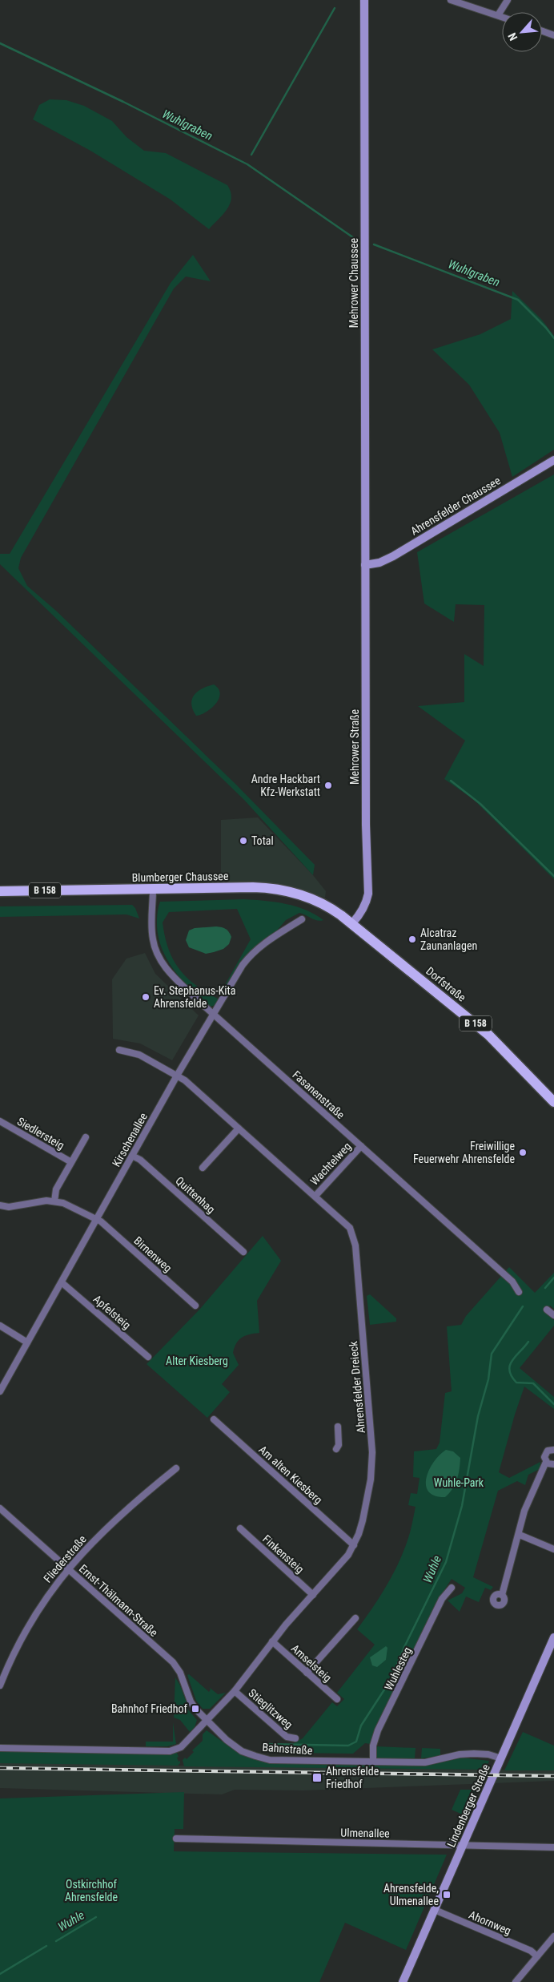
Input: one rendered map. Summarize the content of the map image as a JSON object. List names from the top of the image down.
{
  "streets": {
    "main road": [
      "Mehrower Chaussee",
      "Ahrensfelder Chaussee",
      "Mehrower Straße",
      "Blumberger Chaussee",
      "B 158",
      "Dorfstraße",
      "Lindenberger Straße"
    ],
    "street": [
      "Fasanenstraße",
      "Siedlersteig",
      "Kirschenallee",
      "Wachtelweg",
      "Quittenhag",
      "Birnenweg",
      "Apfelsteig",
      "Ahrensfelder Dreieck",
      "Am alten Kiesberg",
      "Finkensteig",
      "Fliederstraße",
      "Ernst-Thälmann-Straße",
      "Amselsteig",
      "Wuhlesteg",
      "Stieglitzweg",
      "Bahnstraße",
      "Ulmenallee",
      "Ahornweg"
    ]
  },
  "crossings": [
    ["Mehrower Chaussee", "Ahrensfelder Chaussee"],
    ["Mehrower Chaussee", "Mehrower Straße"],
    ["Ahrensfelder Chaussee", "Mehrower Straße"],
    ["Mehrower Straße", "Blumberger Chaussee"],
    ["Mehrower Straße", "Dorfstraße"],
    ["Blumberger Chaussee", "Dorfstraße"],
    ["Blumberger Chaussee", "Fasanenstraße"],
    ["Fasanenstraße", "Kirschenallee"],
    ["Fasanenstraße", "Wachtelweg"],
    ["Kirschenallee", "Quittenhag"],
    ["Kirschenallee", "Birnenweg"],
    ["Kirschenallee", "Apfelsteig"],
    ["Kirschenallee", "Ahrensfelder Dreieck"],
    ["Wachtelweg", "Ahrensfelder Dreieck"],
    ["Ahrensfelder Dreieck", "Am alten Kiesberg"],
    ["Ahrensfelder Dreieck", "Finkensteig"],
    ["Ahrensfelder Dreieck", "Ernst-Thälmann-Straße"],
    ["Ahrensfelder Dreieck", "Amselsteig"],
    ["Ahrensfelder Dreieck", "Stieglitzweg"],
    ["Ahrensfelder Dreieck", "Bahnstraße"],
    ["Fliederstraße", "Ernst-Thälmann-Straße"],
    ["Ernst-Thälmann-Straße", "Bahnstraße"],
    ["Wuhlesteg", "Bahnstraße"],
    ["Bahnstraße", "Lindenberger Straße"],
    ["Lindenberger Straße", "Ulmenallee"],
    ["Lindenberger Straße", "Ahornweg"]
  ],
  "water": ["Wuhlgraben", "Wuhle"],
  "parks": ["Alter Kiesberg", "Wuhle-Park", "Ostkirchhof Ahrensfelde"],
  "places": {
    "other": [
      "Andre Hackbart Kfz-Werkstatt",
      "Total",
      "Alcatraz Zaunanlagen",
      "Ev. Stephanus-Kita Ahrensfelde",
      "Freiwillige Feuerwehr Ahrensfelde"
    ],
    "transit": ["Bahnhof Friedhof", "Ahrensfelde Friedhof", "Ahrensfelde, Ulmenallee"]
  },
  "north": "bottom left"
}
